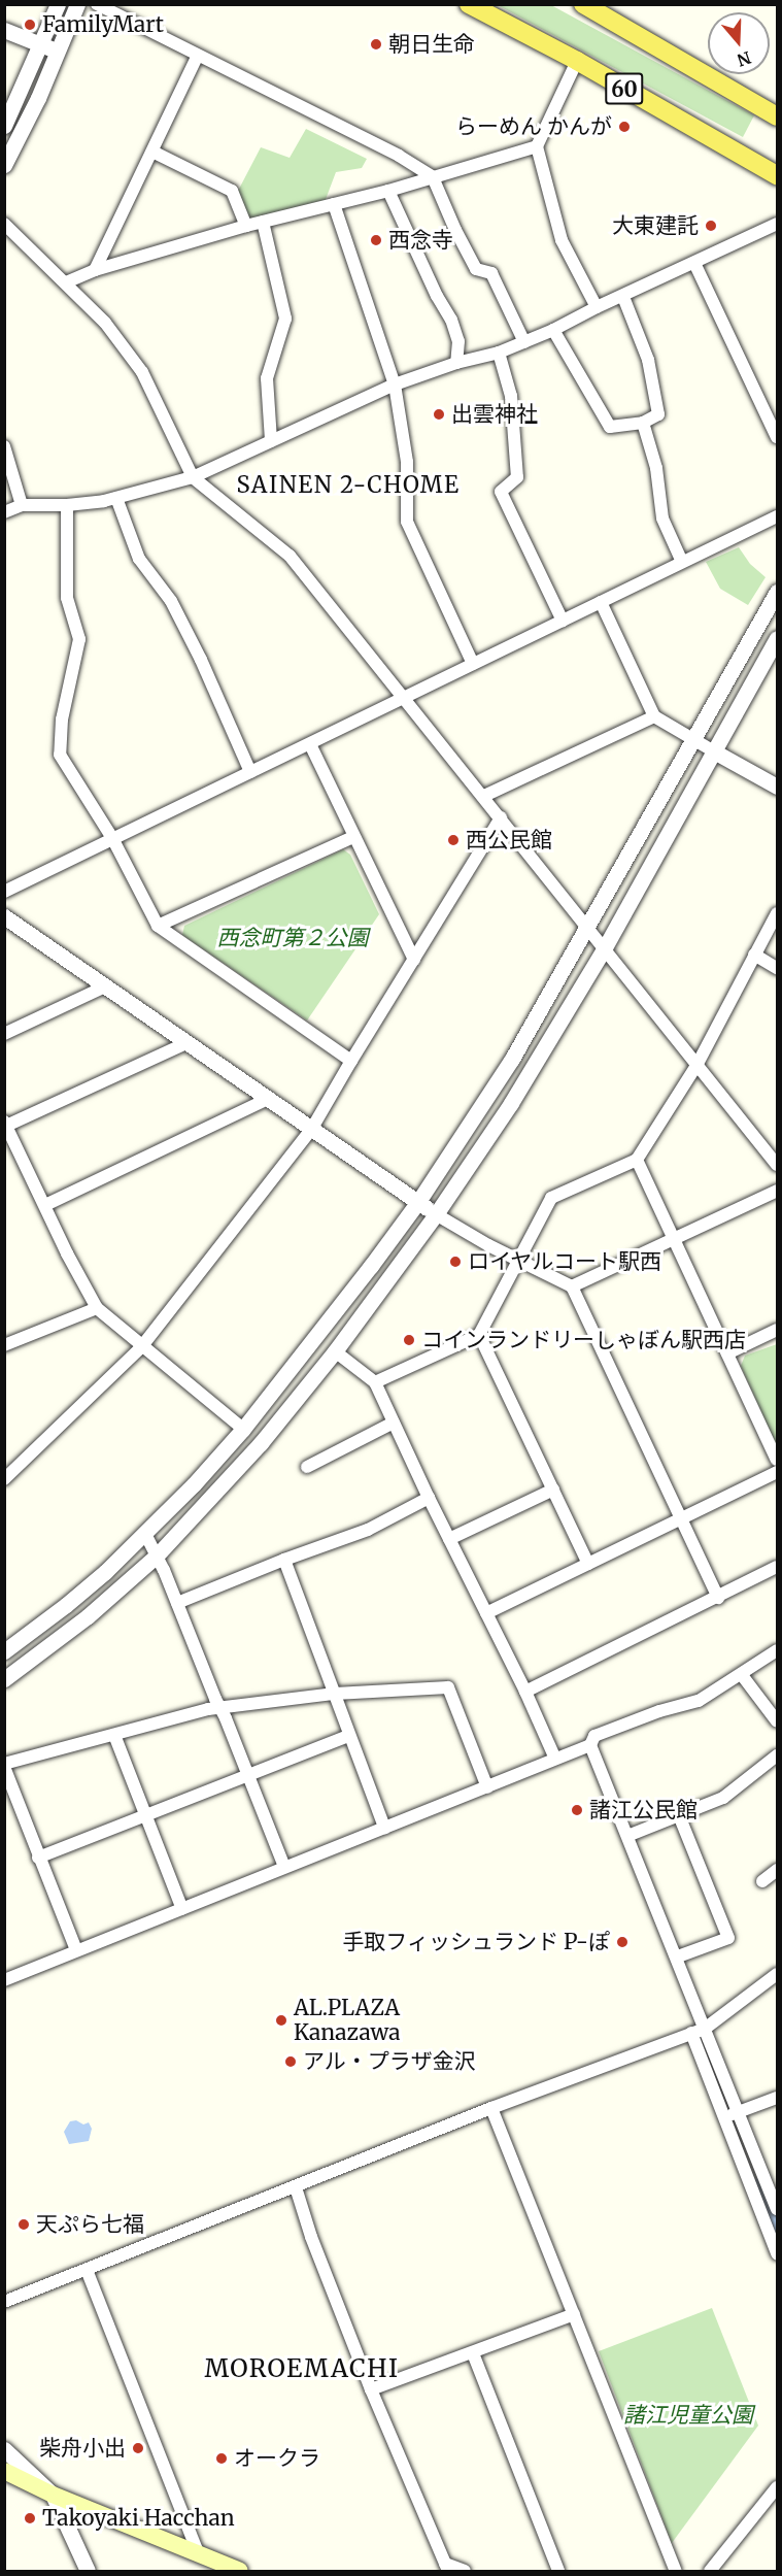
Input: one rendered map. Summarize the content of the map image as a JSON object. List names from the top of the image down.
{
  "streets": {
    "main road": ["60"]
  },
  "districts": ["SAINEN 2-CHOME", "MOROEMACHI"],
  "parks": ["西念町第２公園", "諸江児童公園"],
  "places": [
    "FamilyMart",
    "朝日生命",
    "らーめん かんが",
    "大東建託",
    "西念寺",
    "出雲神社",
    "西公民館",
    "ロイヤルコート駅西",
    "コインランドリーしゃぼん駅西店",
    "諸江公民館",
    "手取フィッシュランド P-ぽ",
    "AL.PLAZA Kanazawa",
    "アル・プラザ金沢",
    "天ぷら七福",
    "柴舟小出",
    "オークラ",
    "Takoyaki Hacchan"
  ],
  "north": "bottom"
}
